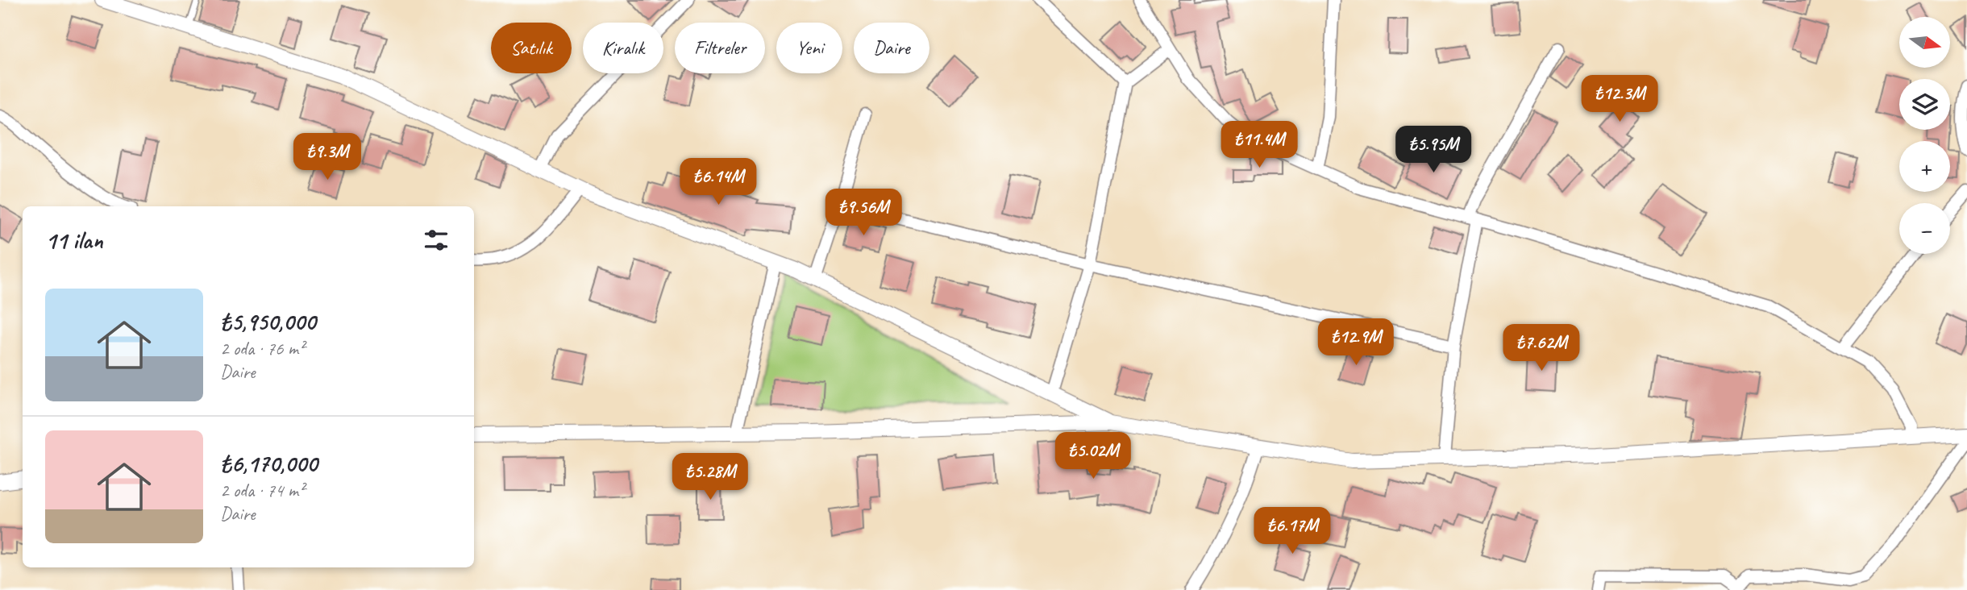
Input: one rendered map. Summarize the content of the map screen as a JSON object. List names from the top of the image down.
{
  "north": "right",
  "page": {
    "map_buttons": ["+", "−"],
    "chip": [
      "Satılık",
      "Kiralık",
      "Filtreler",
      "Yeni",
      "Daire"
    ],
    "price": [
      "₺12.3M",
      "₺11.4M",
      "₺5.95M",
      "₺9.3M",
      "₺6.14M",
      "₺9.56M",
      "₺12.9M",
      "₺7.62M",
      "₺5.02M",
      "₺5.28M",
      "₺6.17M"
    ],
    "heading": "11 ilan",
    "list": [
      {
        "name": "₺5,950,000",
        "note": "2 oda · 76 m² · Daire"
      },
      {
        "name": "₺6,170,000",
        "note": "2 oda · 74 m² · Daire"
      }
    ]
  }
}
